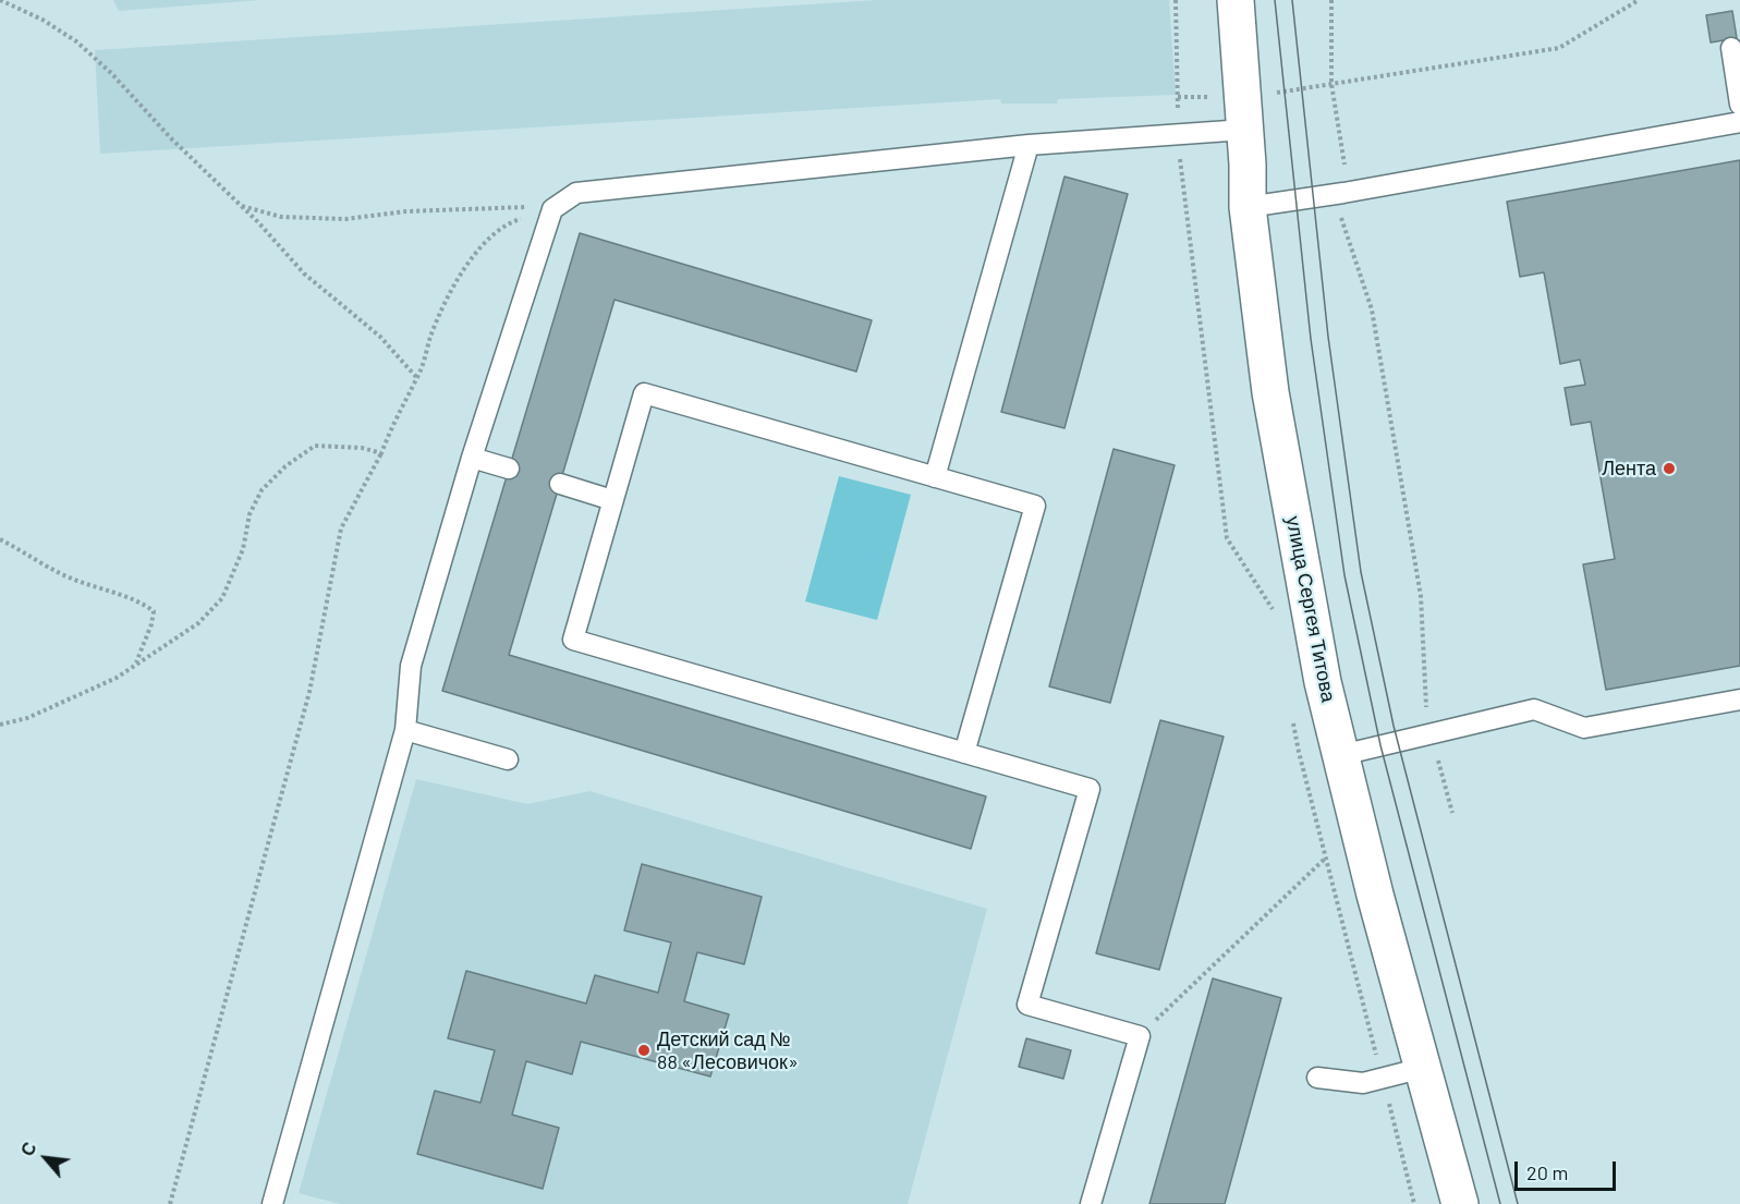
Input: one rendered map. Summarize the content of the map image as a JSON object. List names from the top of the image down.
{
  "streets": {
    "main road": ["улица Сергея Титова"]
  },
  "places": ["Лента", "Детский сад № 88 «Лесовичок»"],
  "scale_bar": "20 m",
  "north": "top left"
}
